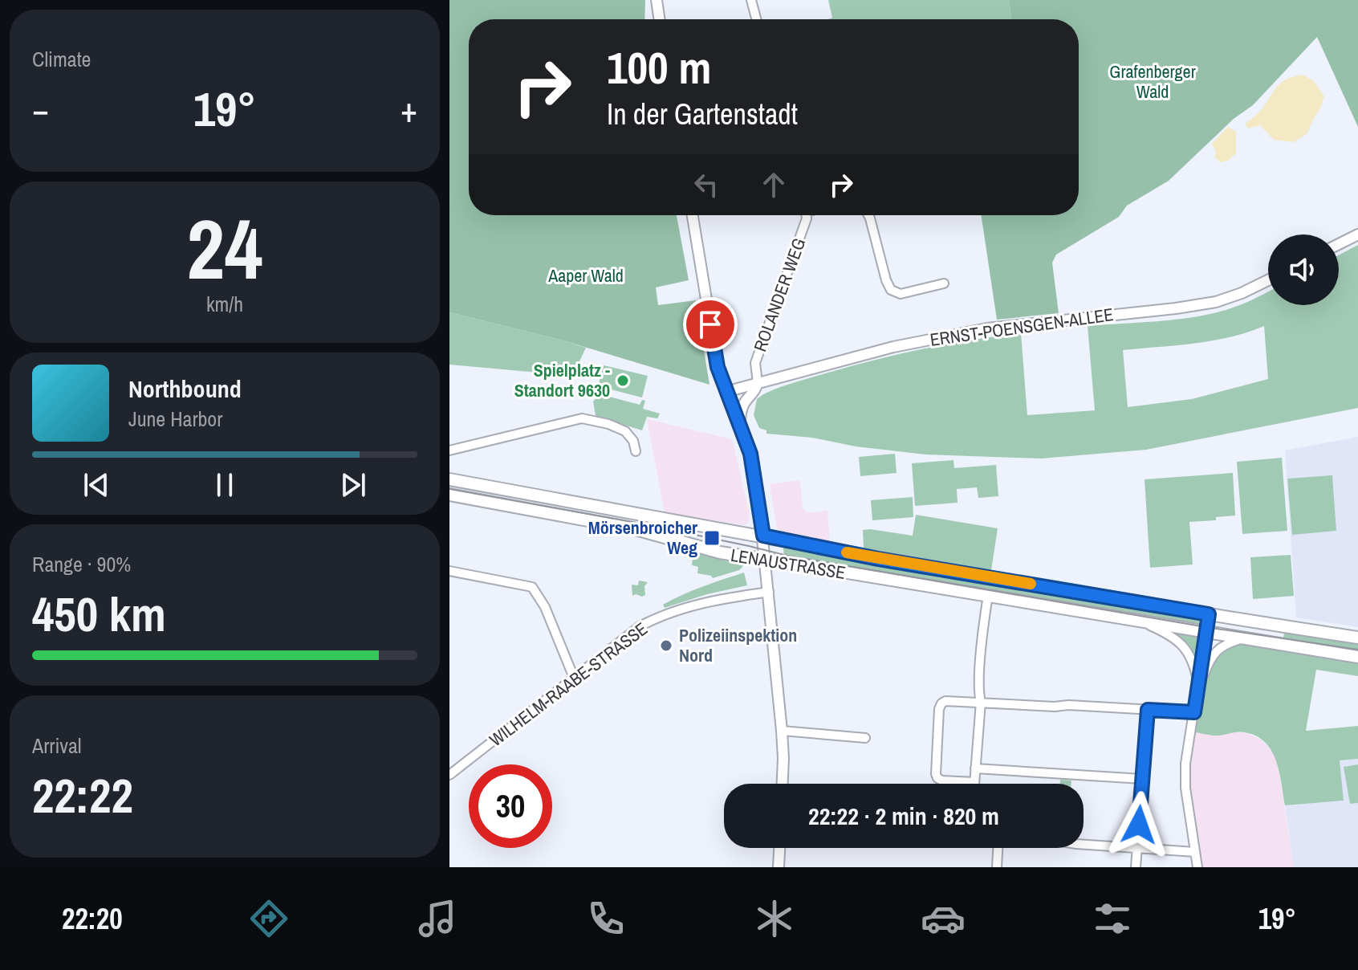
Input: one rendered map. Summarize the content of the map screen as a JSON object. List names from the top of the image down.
{
  "streets": {
    "main road": ["LENAUSTRASSE"],
    "street": ["ROLANDER WEG", "ERNST-POENSGEN-ALLEE", "WILHELM-RAABE-STRASSE"]
  },
  "crossings": [
    ["ROLANDER WEG", "ERNST-POENSGEN-ALLEE"]
  ],
  "parks": ["Grafenberger Wald", "Aaper Wald"],
  "places": {
    "other": ["Spielplatz - Standort 9630", "Polizeiinspektion Nord"],
    "transit": ["Mörsenbroicher Weg"]
  },
  "page": {
    "tile": [
      "Climate",
      ["24", "km/h"],
      ["Range · 90%", "450 km"],
      ["Arrival", "22:22"]
    ],
    "turn": ["100 m", "In der Gartenstadt"],
    "heat": ["−", "19°", "+"],
    "song": ["Northbound", "June Harbor"],
    "limit": "30",
    "trip": "22:22 · 2 min · 820 m",
    "tabs": ["22:20", "19°"]
  }
}
